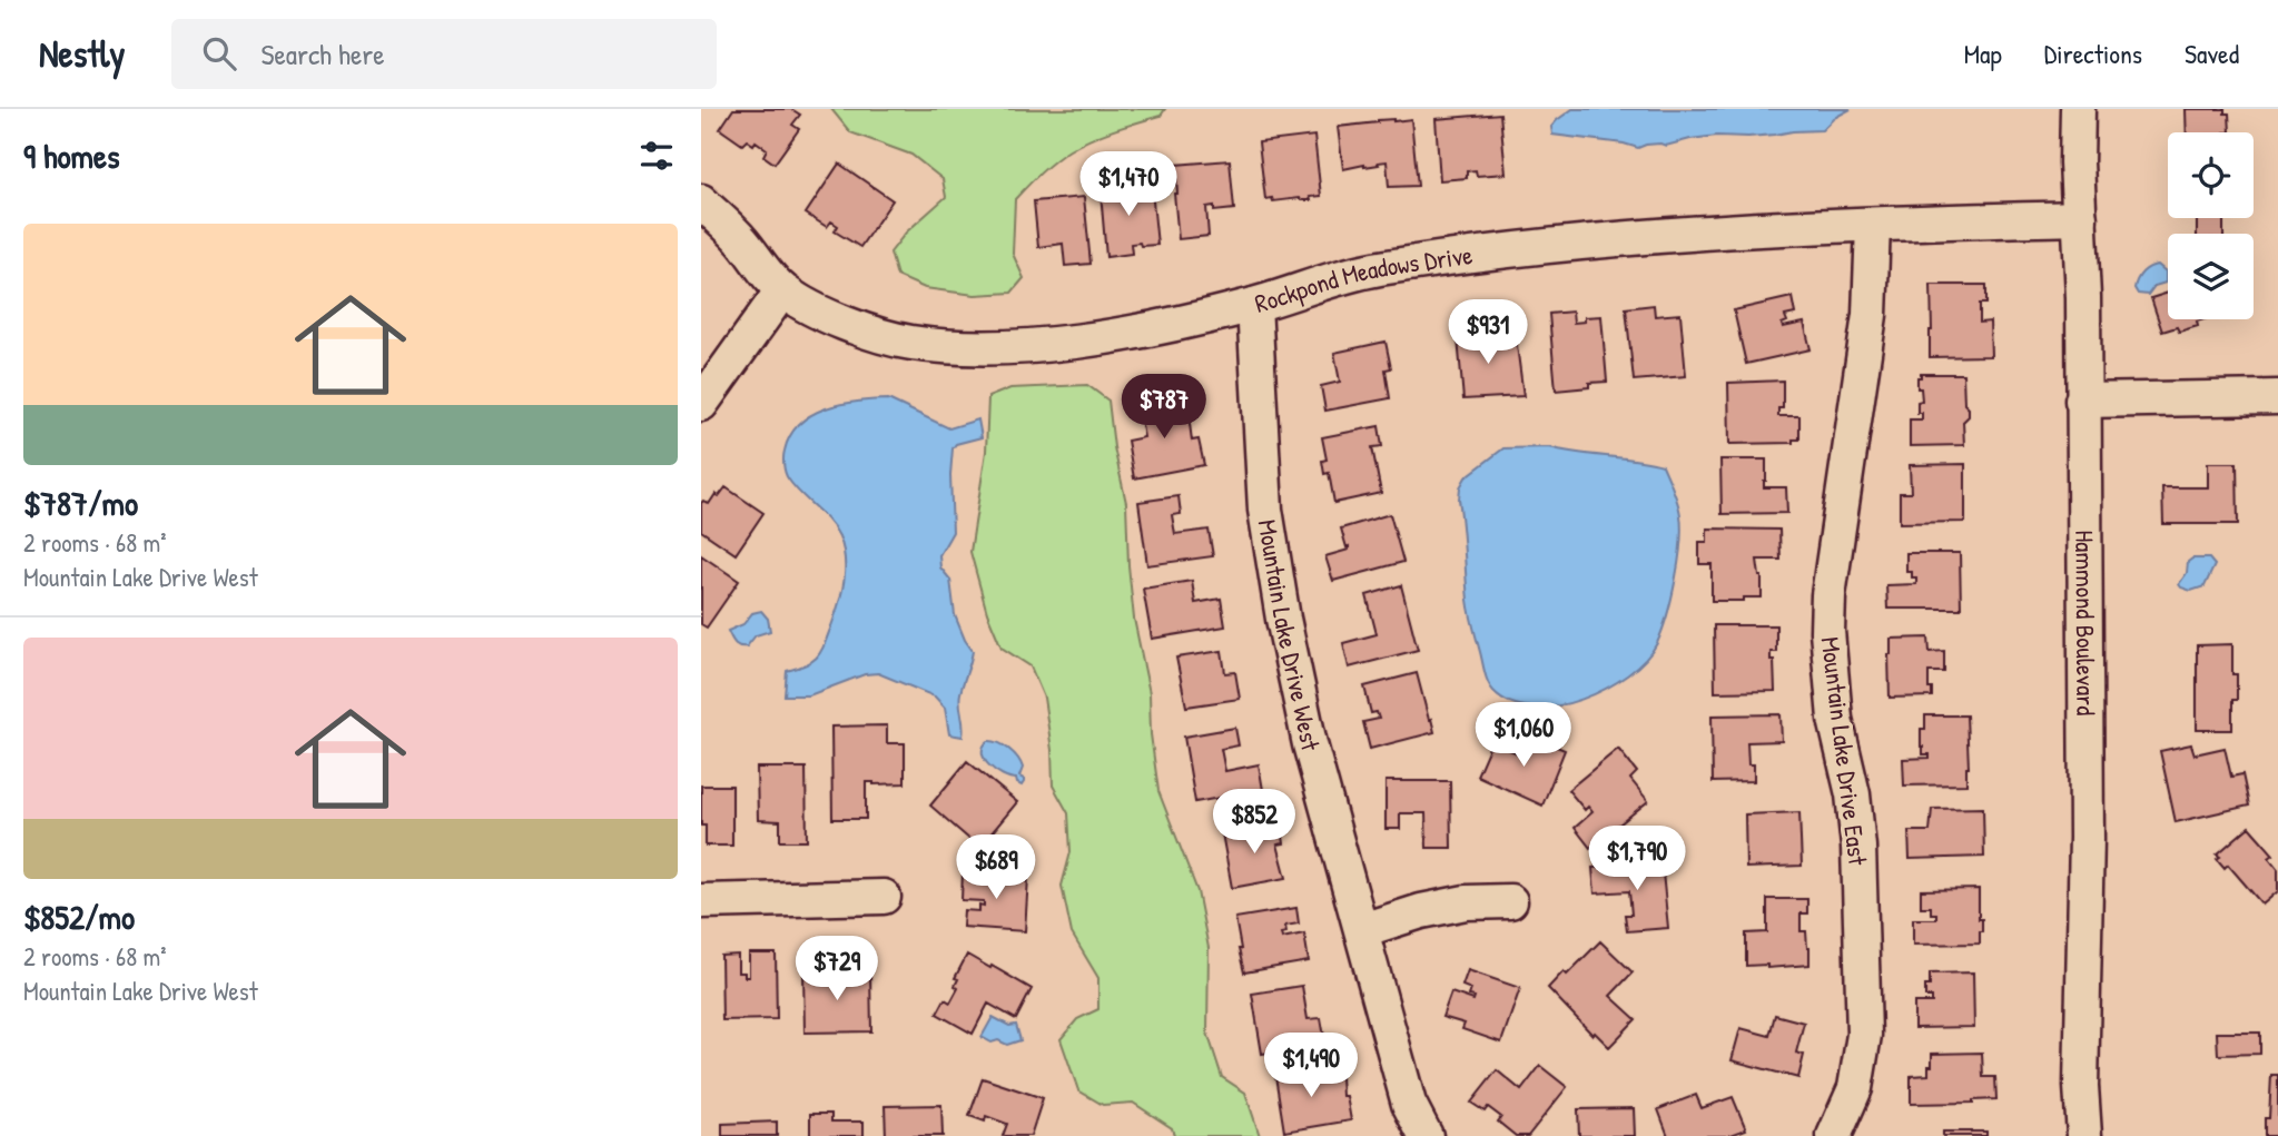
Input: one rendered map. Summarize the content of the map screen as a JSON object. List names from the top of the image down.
{
  "streets": {
    "street": [
      "Rockpond Meadows Drive",
      "Hammond Boulevard",
      "Mountain Lake Drive West",
      "Mountain Lake Drive East"
    ]
  },
  "crossings": [
    ["Rockpond Meadows Drive", "Hammond Boulevard"],
    ["Rockpond Meadows Drive", "Mountain Lake Drive West"],
    ["Rockpond Meadows Drive", "Mountain Lake Drive East"]
  ],
  "page": {
    "header": "Nestly",
    "search": "Search here",
    "nav": ["Map", "Directions", "Saved"],
    "heading": "9 homes",
    "price": [
      "$1,470",
      "$931",
      "$787",
      "$1,060",
      "$852",
      "$1,790",
      "$689",
      "$729",
      "$1,490"
    ],
    "list": [
      {
        "name": "$787/mo",
        "note": "2 rooms · 68 m² · Mountain Lake Drive West"
      },
      {
        "name": "$852/mo",
        "note": "2 rooms · 68 m² · Mountain Lake Drive West"
      }
    ]
  }
}
